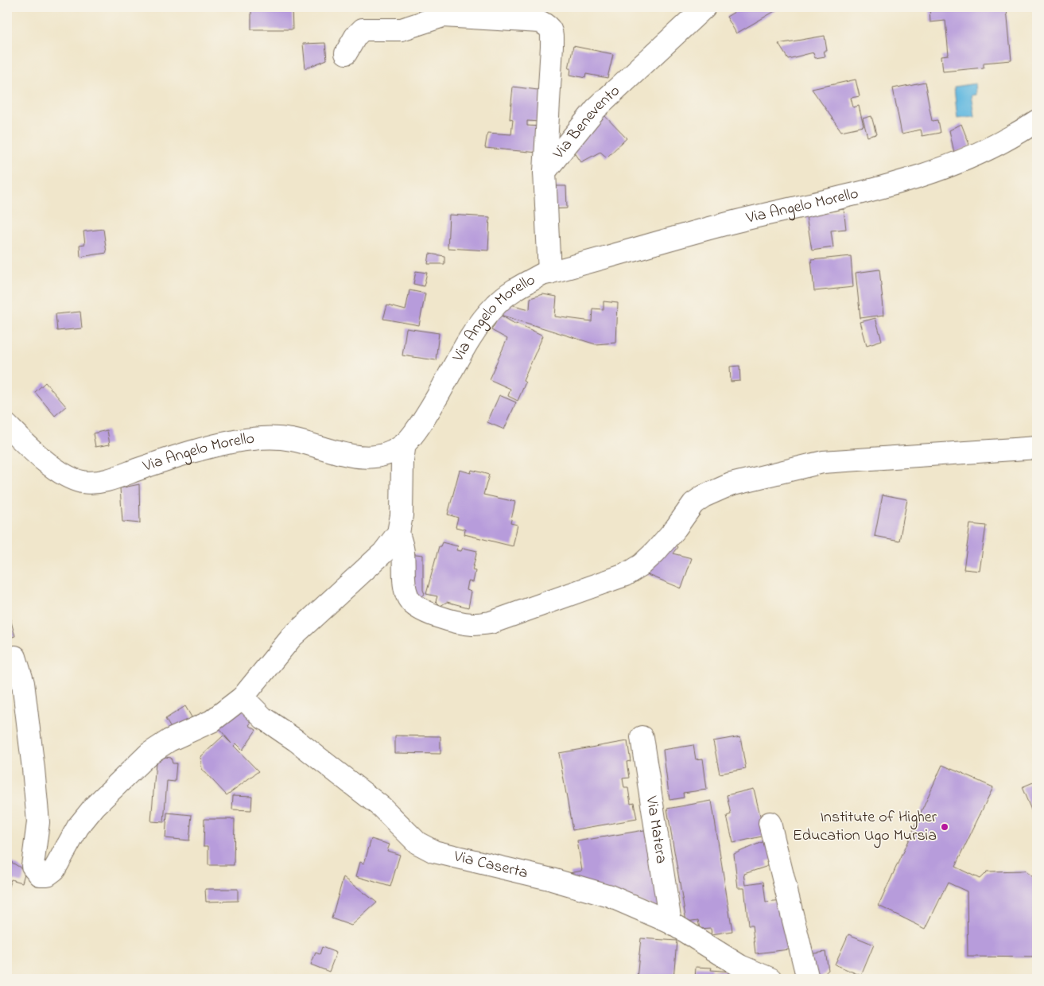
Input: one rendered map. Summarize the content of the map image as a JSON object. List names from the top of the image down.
{
  "streets": {
    "street": [
      "Via Benevento",
      "Via Angelo Morello",
      "Via Matera",
      "Via Caserta"
    ]
  },
  "crossings": [
    ["Via Benevento", "Via Angelo Morello"],
    ["Via Matera", "Via Caserta"]
  ],
  "places": ["Institute of Higher Education Ugo Mursia"]
}
